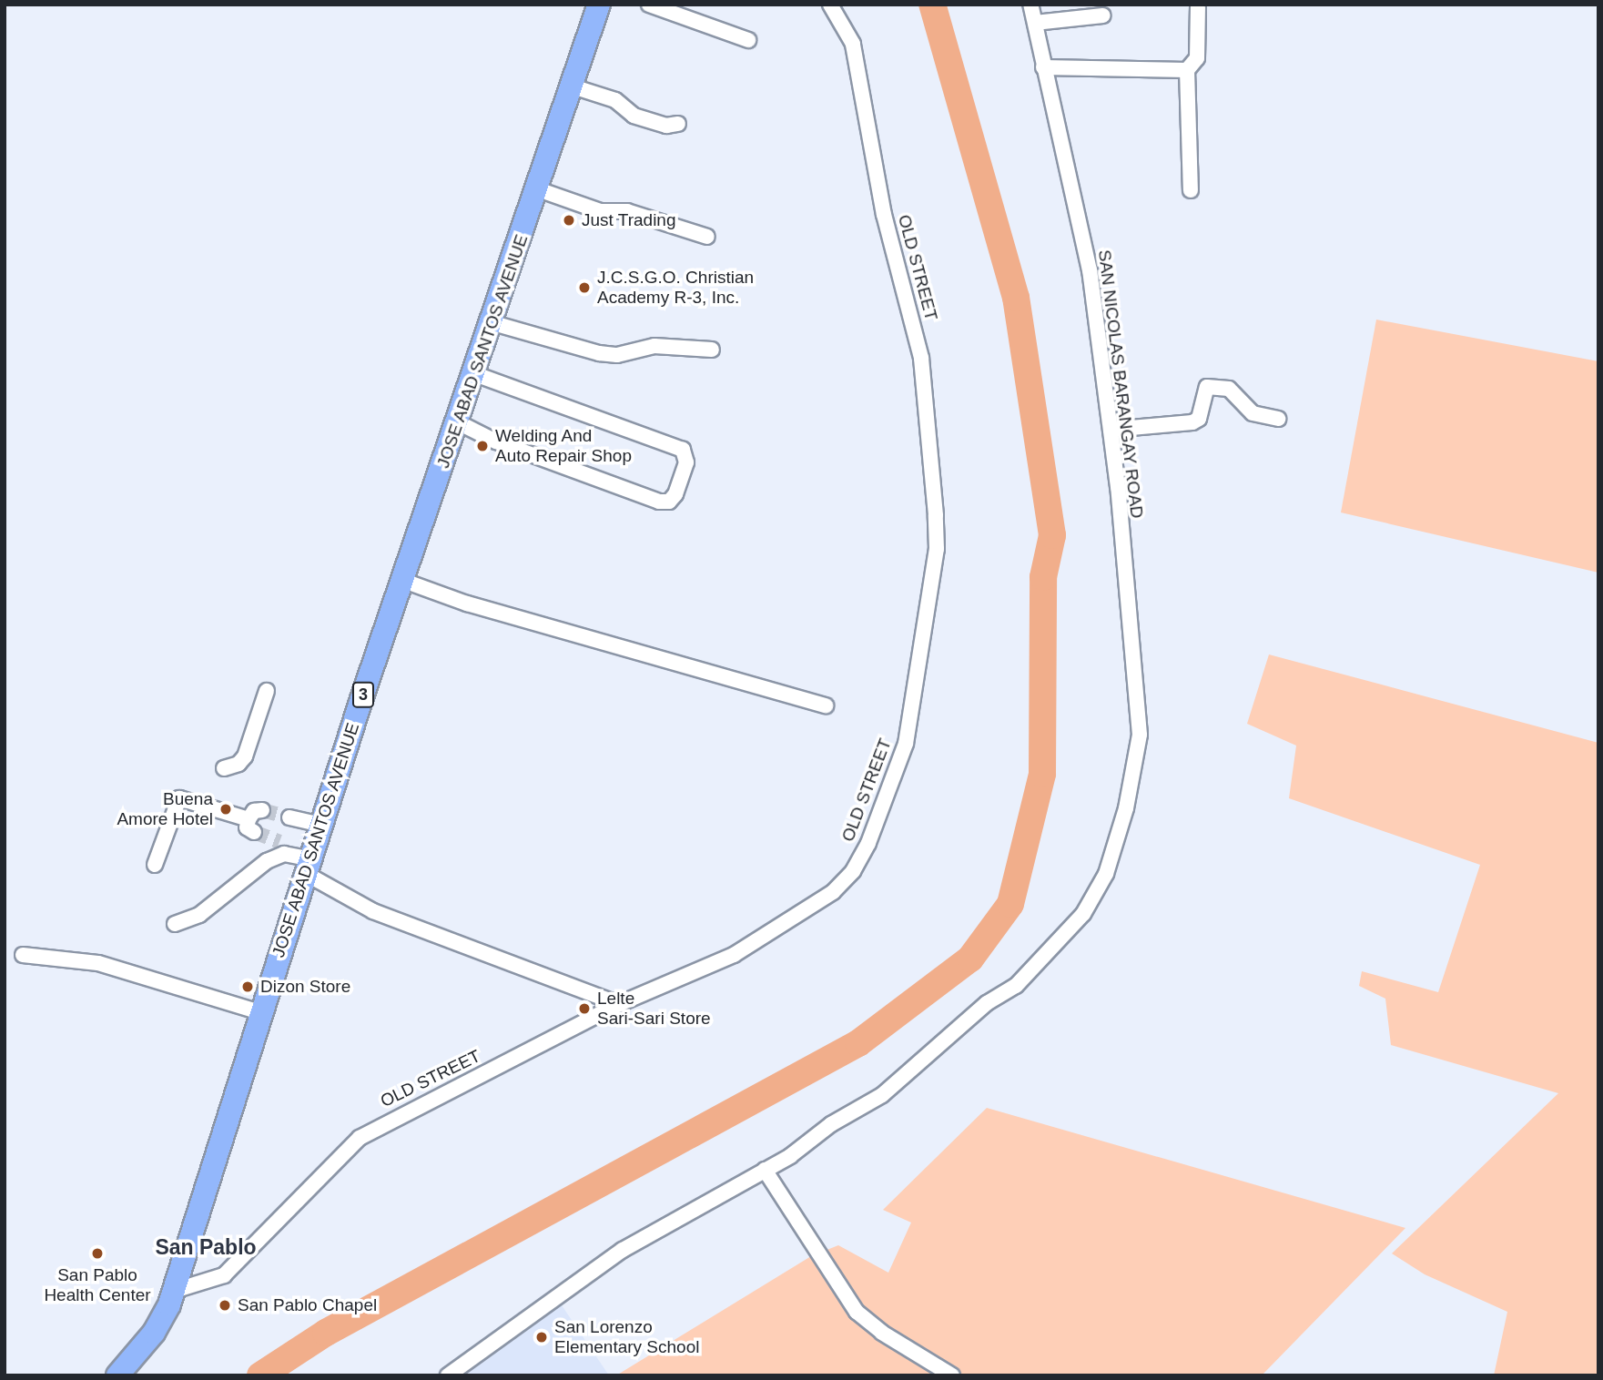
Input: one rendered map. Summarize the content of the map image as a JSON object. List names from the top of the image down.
{
  "streets": {
    "highway": ["JOSE ABAD SANTOS AVENUE", "3"],
    "street": ["OLD STREET", "SAN NICOLAS BARANGAY ROAD"]
  },
  "crossings": [
    ["OLD STREET", "JOSE ABAD SANTOS AVENUE"]
  ],
  "districts": ["San Pablo"],
  "places": [
    "Just Trading",
    "J.C.S.G.O. Christian Academy R-3, Inc.",
    "Welding And Auto Repair Shop",
    "Buena Amore Hotel",
    "Dizon Store",
    "Lelte Sari-Sari Store",
    "San Pablo Health Center",
    "San Pablo Chapel",
    "San Lorenzo Elementary School"
  ]
}
